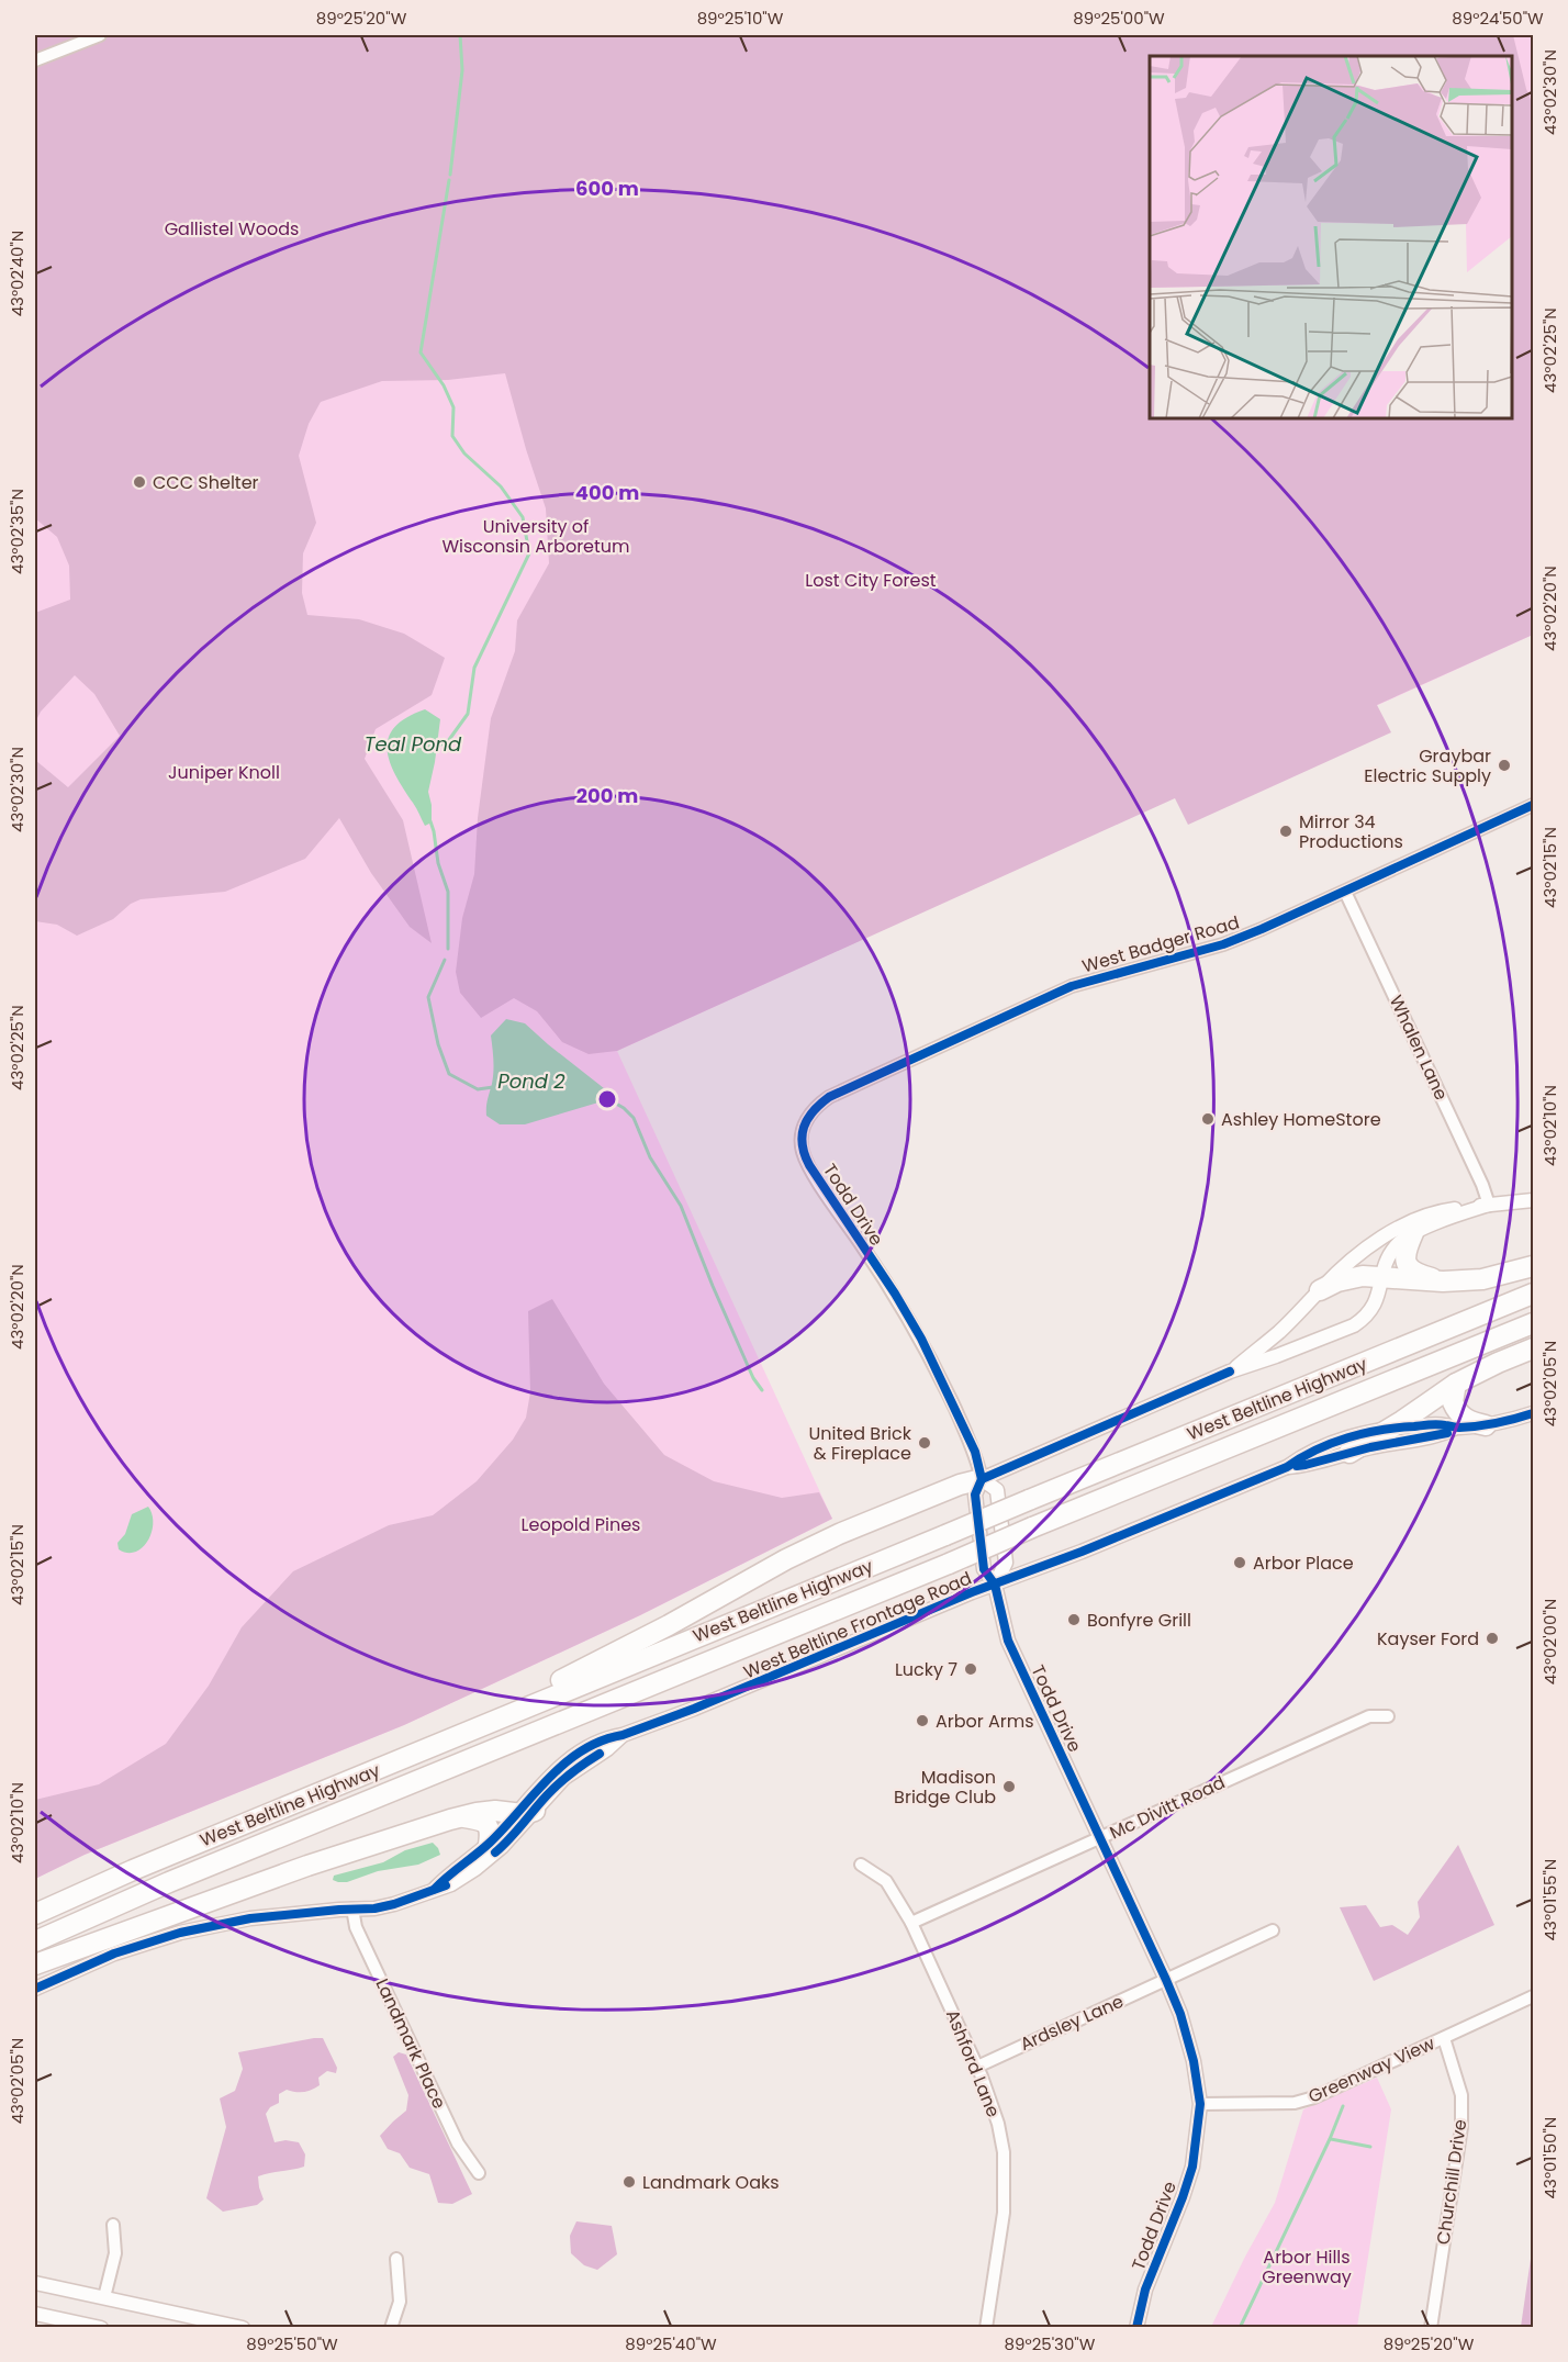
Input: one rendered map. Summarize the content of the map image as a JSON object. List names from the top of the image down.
{
  "streets": {
    "highway": ["West Beltline Highway"],
    "street": [
      "West Badger Road",
      "Whalen Lane",
      "Todd Drive",
      "West Beltline Frontage Road",
      "Mc Divitt Road",
      "Ardsley Lane",
      "Landmark Place",
      "Ashford Lane",
      "Greenway View",
      "Churchill Drive"
    ]
  },
  "crossings": [
    ["West Badger Road", "Whalen Lane"],
    ["West Badger Road", "Todd Drive"],
    ["Todd Drive", "West Beltline Frontage Road"],
    ["Todd Drive", "Mc Divitt Road"],
    ["Todd Drive", "Ardsley Lane"],
    ["Todd Drive", "Greenway View"],
    ["West Beltline Frontage Road", "Landmark Place"],
    ["Mc Divitt Road", "Ashford Lane"],
    ["Ardsley Lane", "Ashford Lane"],
    ["Greenway View", "Churchill Drive"]
  ],
  "water": ["Teal Pond", "Pond 2"],
  "parks": [
    "Gallistel Woods",
    "University of Wisconsin Arboretum",
    "Lost City Forest",
    "Juniper Knoll",
    "Leopold Pines",
    "Arbor Hills Greenway"
  ],
  "places": [
    "CCC Shelter",
    "Graybar Electric Supply",
    "Mirror 34 Productions",
    "Ashley HomeStore",
    "United Brick & Fireplace",
    "Arbor Place",
    "Bonfyre Grill",
    "Kayser Ford",
    "Lucky 7",
    "Arbor Arms",
    "Madison Bridge Club",
    "Landmark Oaks"
  ],
  "coordinates": [
    "89°25'20\"W",
    "89°25'10\"W",
    "89°25'00\"W",
    "89°24'50\"W",
    "43°02'30\"N",
    "43°02'40\"N",
    "43°02'25\"N",
    "43°02'35\"N",
    "43°02'20\"N",
    "43°02'15\"N",
    "43°02'10\"N",
    "43°02'05\"N",
    "43°02'00\"N",
    "43°01'55\"N",
    "43°01'50\"N",
    "89°25'50\"W",
    "89°25'40\"W",
    "89°25'30\"W"
  ],
  "rings": ["600 m", "400 m", "200 m"]
}
